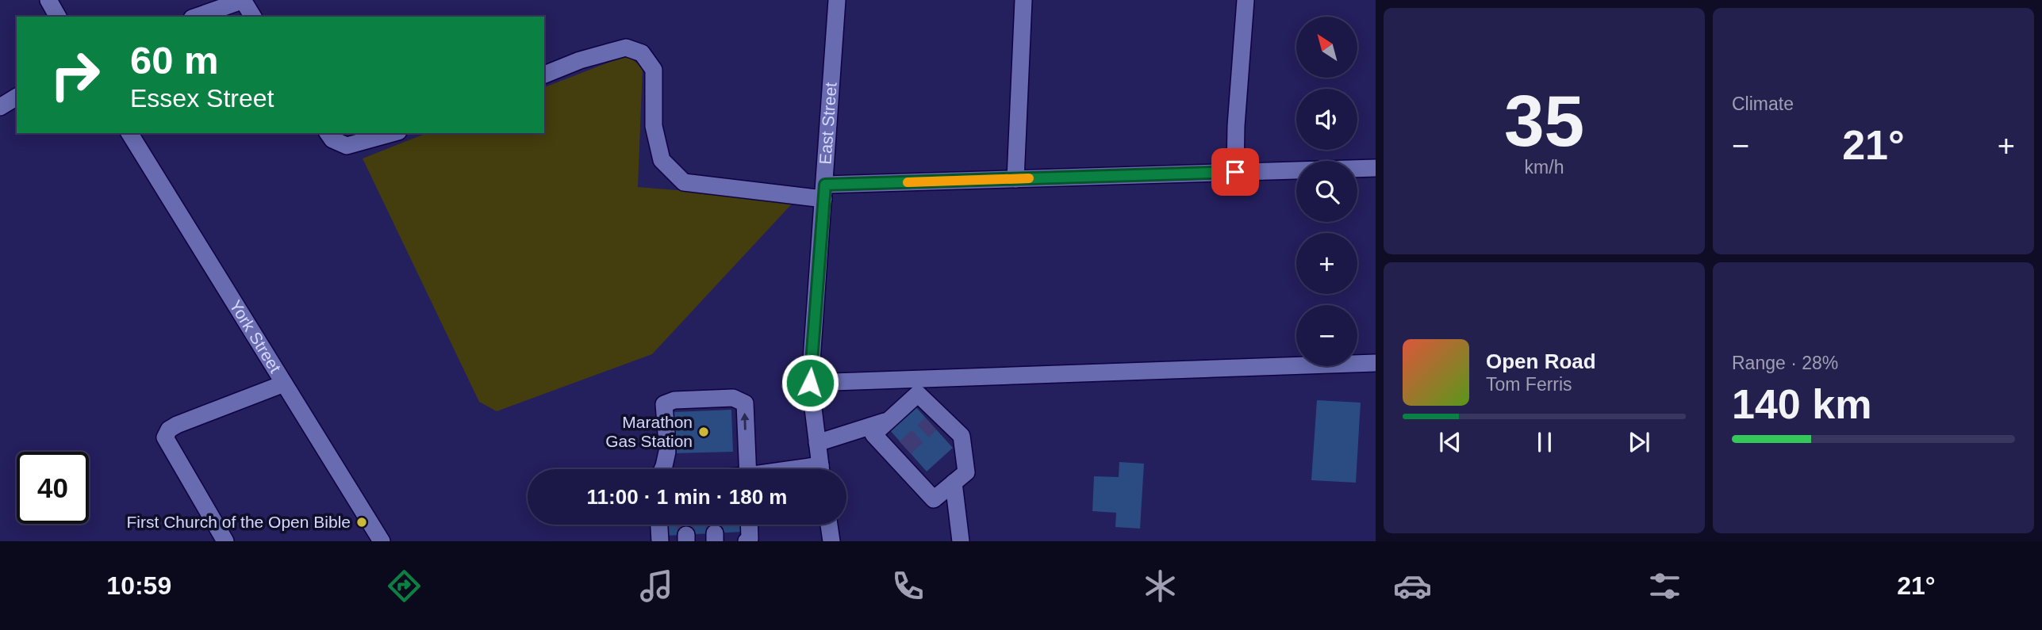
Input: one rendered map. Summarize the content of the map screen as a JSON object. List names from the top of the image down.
{
  "streets": {
    "street": ["East Street", "York Street"]
  },
  "places": ["Marathon Gas Station", "First Church of the Open Bible"],
  "north": "top left",
  "page": {
    "tile": [
      ["35", "km/h"],
      "Climate",
      ["Range · 28%", "140 km"]
    ],
    "map_buttons": ["+", "−"],
    "turn": ["60 m", "Essex Street"],
    "heat": ["−", "21°", "+"],
    "song": ["Open Road", "Tom Ferris"],
    "limit": "40",
    "trip": "11:00 · 1 min · 180 m",
    "tabs": ["10:59", "21°"]
  }
}
